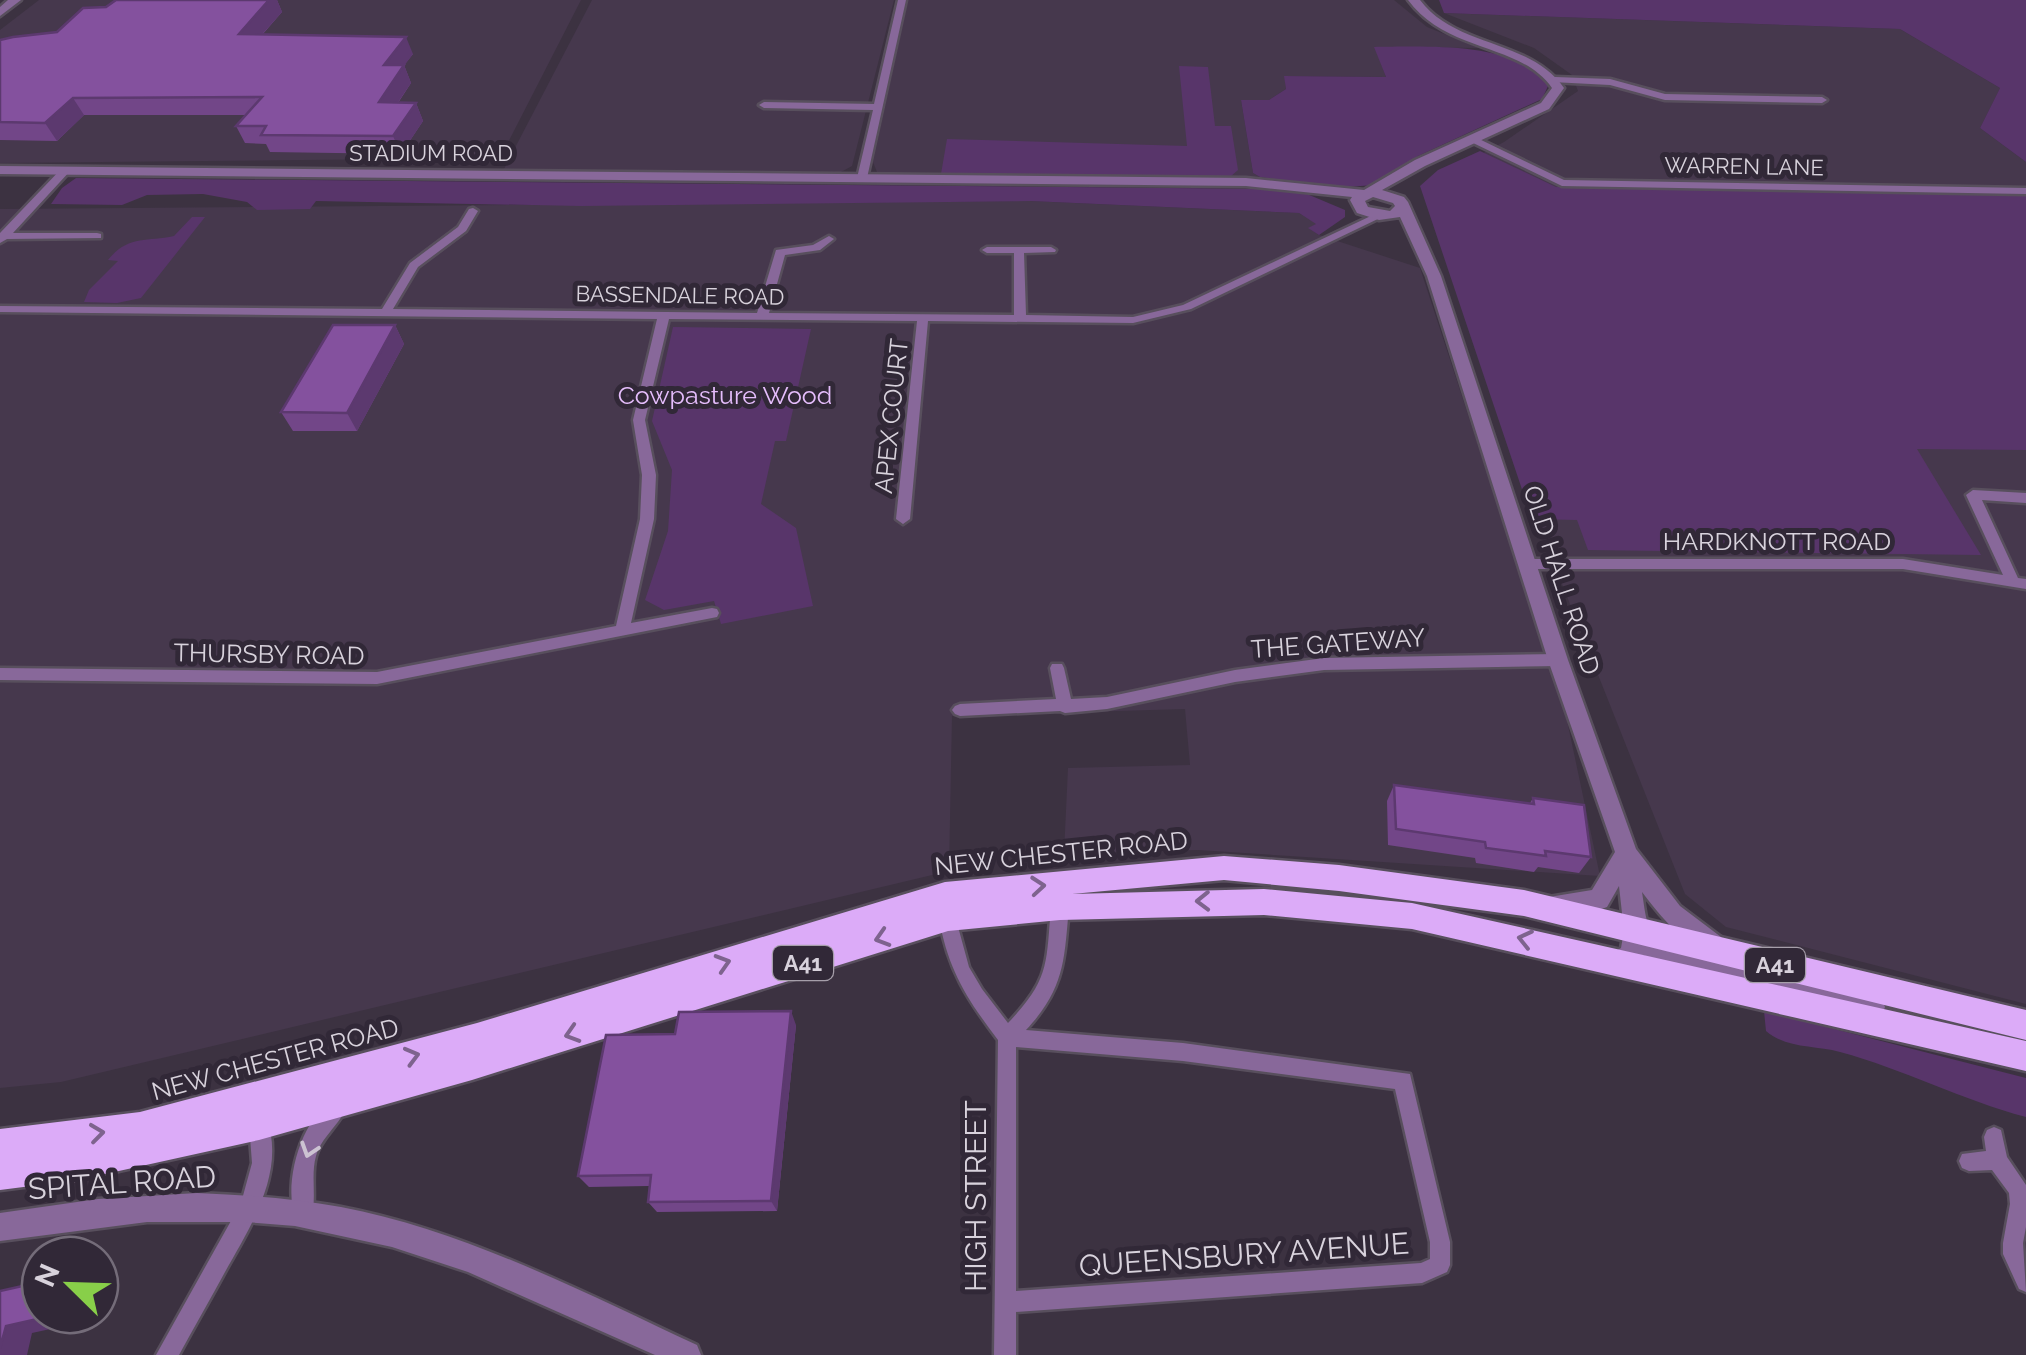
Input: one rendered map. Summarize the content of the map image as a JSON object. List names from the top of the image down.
{
  "streets": {
    "highway": ["NEW CHESTER ROAD", "A41"],
    "street": [
      "STADIUM ROAD",
      "WARREN LANE",
      "BASSENDALE ROAD",
      "APEX COURT",
      "HARDKNOTT ROAD",
      "OLD HALL ROAD",
      "THE GATEWAY",
      "THURSBY ROAD",
      "SPITAL ROAD",
      "HIGH STREET",
      "QUEENSBURY AVENUE"
    ]
  },
  "crossings": [
    ["BASSENDALE ROAD", "APEX COURT"],
    ["HARDKNOTT ROAD", "OLD HALL ROAD"],
    ["OLD HALL ROAD", "THE GATEWAY"],
    ["OLD HALL ROAD", "NEW CHESTER ROAD"],
    ["HIGH STREET", "QUEENSBURY AVENUE"]
  ],
  "parks": ["Cowpasture Wood"],
  "north": "top left"
}
